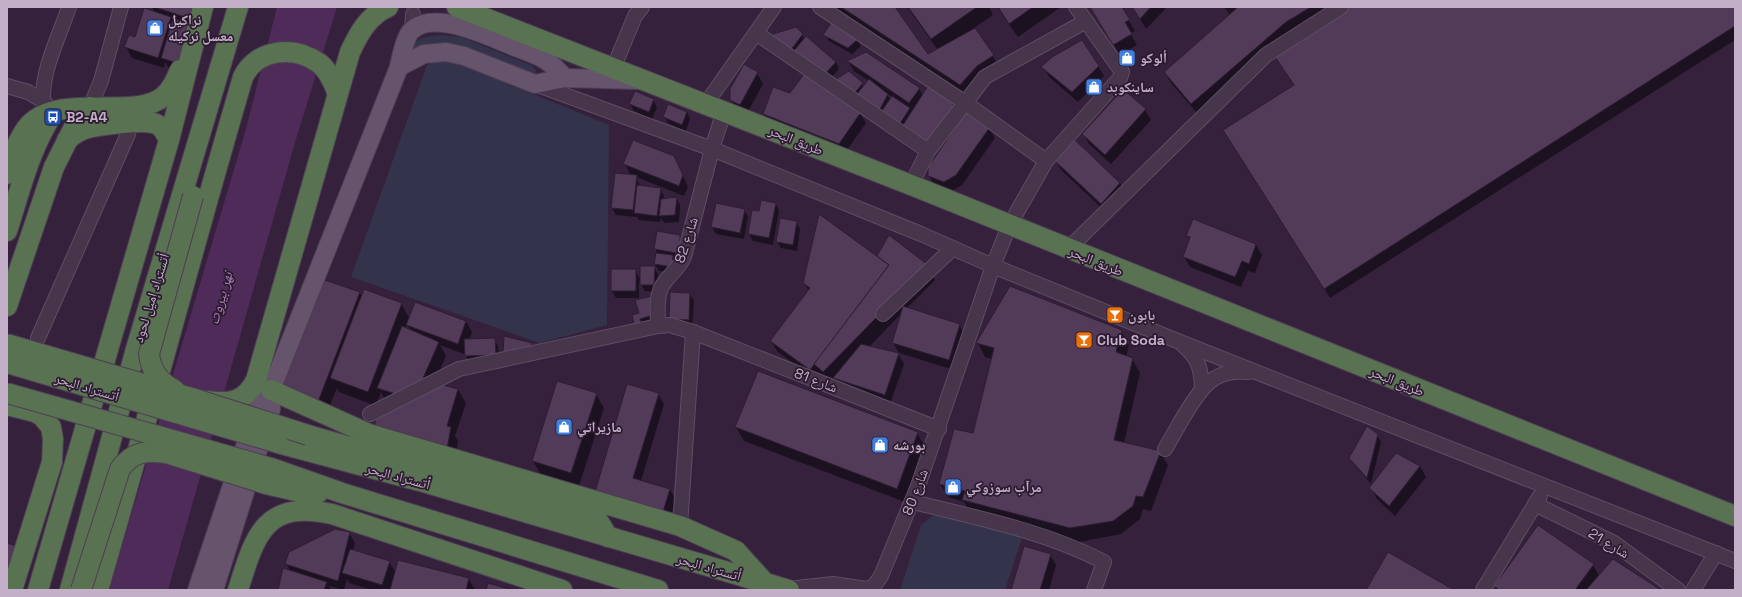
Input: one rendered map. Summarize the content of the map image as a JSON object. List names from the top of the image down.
{
  "streets": {
    "highway": ["طريق البحر", "أتستراد إميل لحود", "أتستراد البحر"],
    "street": [
      "شارع 82",
      "شارع 81",
      "شارع 80",
      "شارع 21"
    ]
  },
  "crossings": [
    ["طريق البحر", "شارع 82"],
    ["طريق البحر", "شارع 80"],
    ["شارع 82", "شارع 81"],
    ["شارع 81", "شارع 80"],
    ["أتستراد البحر", "شارع 80"]
  ],
  "water": ["نهر بيروت"],
  "places": {
    "shop": [
      "نراكيل معسل نركيله",
      "ألوكو",
      "ساينكوبد",
      "مازيراتي",
      "بورشه",
      "مرآب سوزوكي"
    ],
    "bus stop": ["B2-A4"],
    "bar": ["بابون", "Club Soda"]
  }
}
